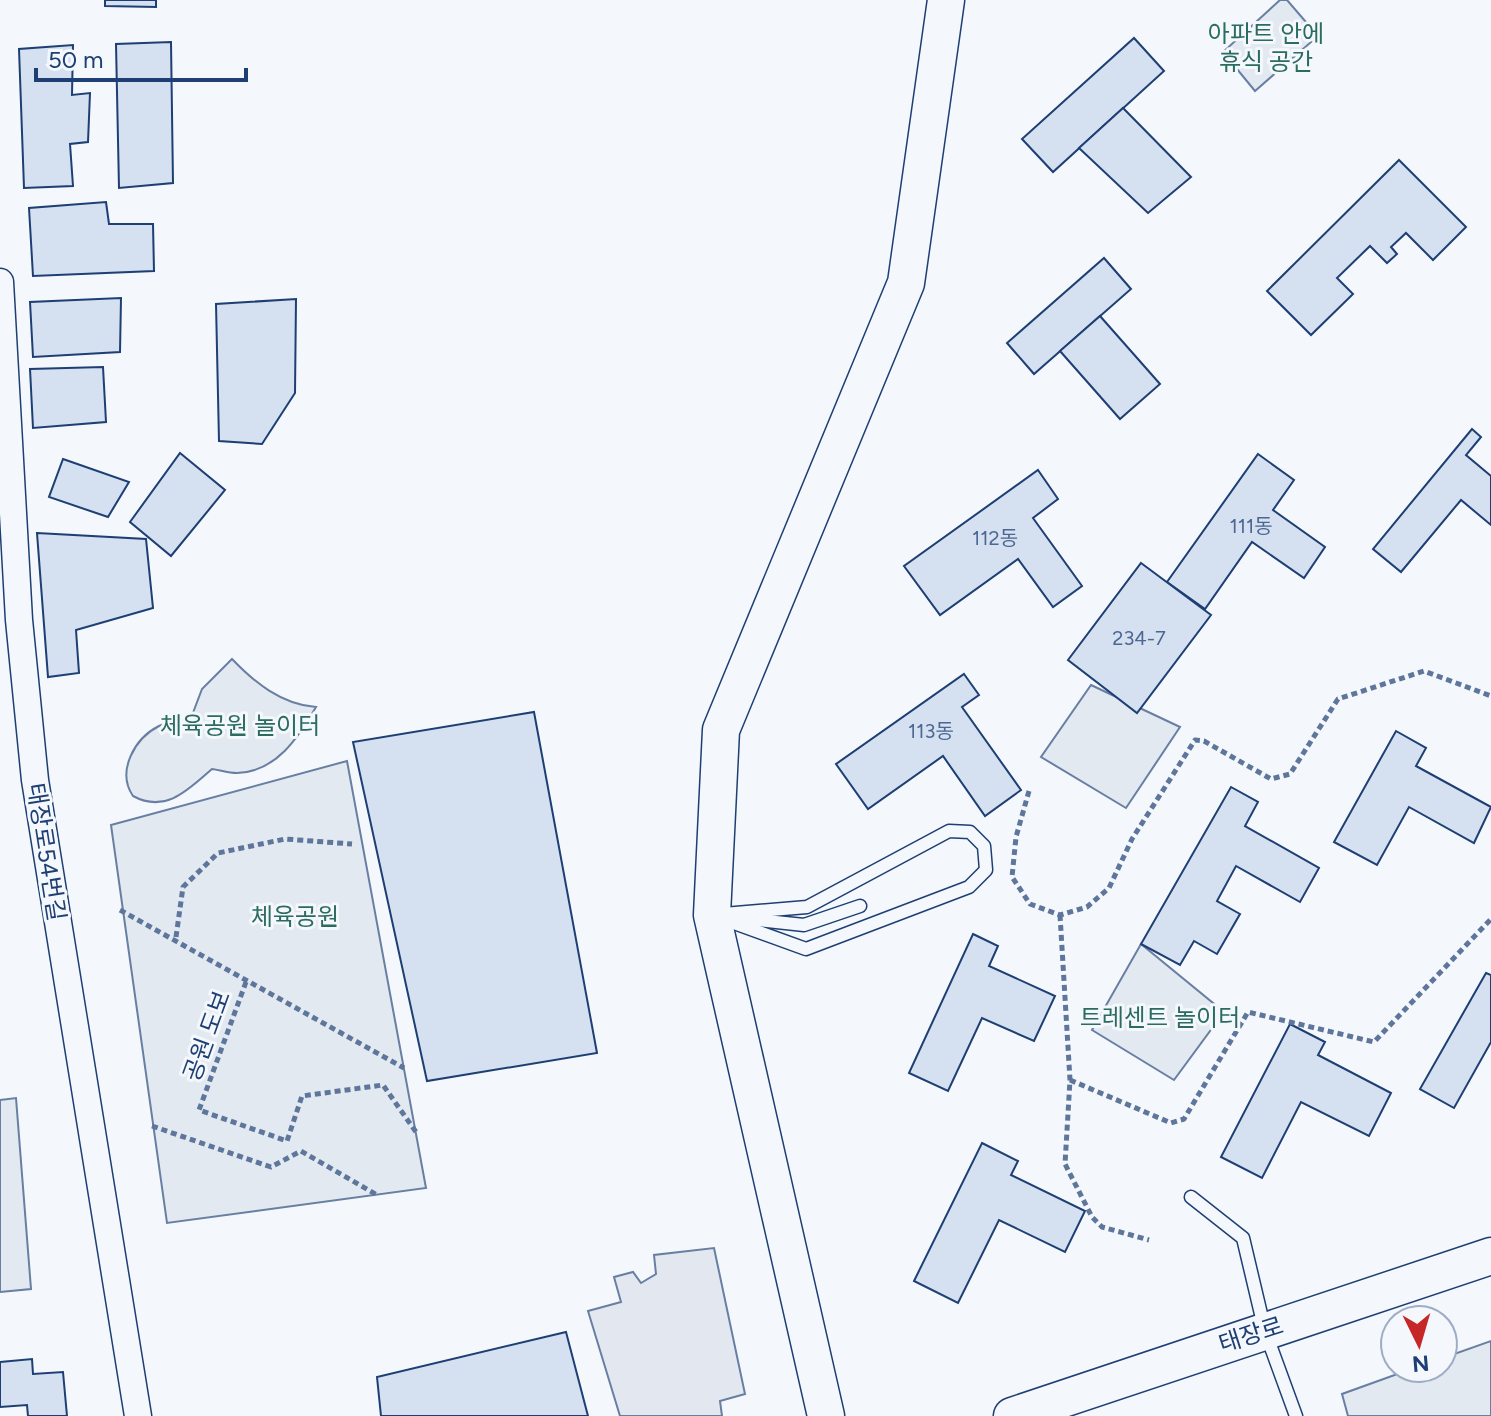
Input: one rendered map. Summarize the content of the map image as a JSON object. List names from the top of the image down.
{
  "streets": {
    "street": ["태장로54번길", "태장로"],
    "path": ["공원 도보"]
  },
  "parks": [
    "아파트 안에 휴식 공간",
    "체육공원 놀이터",
    "체육공원",
    "트레센트 놀이터"
  ],
  "house_numbers": [
    "111동",
    "112동",
    "234-7",
    "113동"
  ],
  "scale_bar": "50 m",
  "north": "bottom"
}
